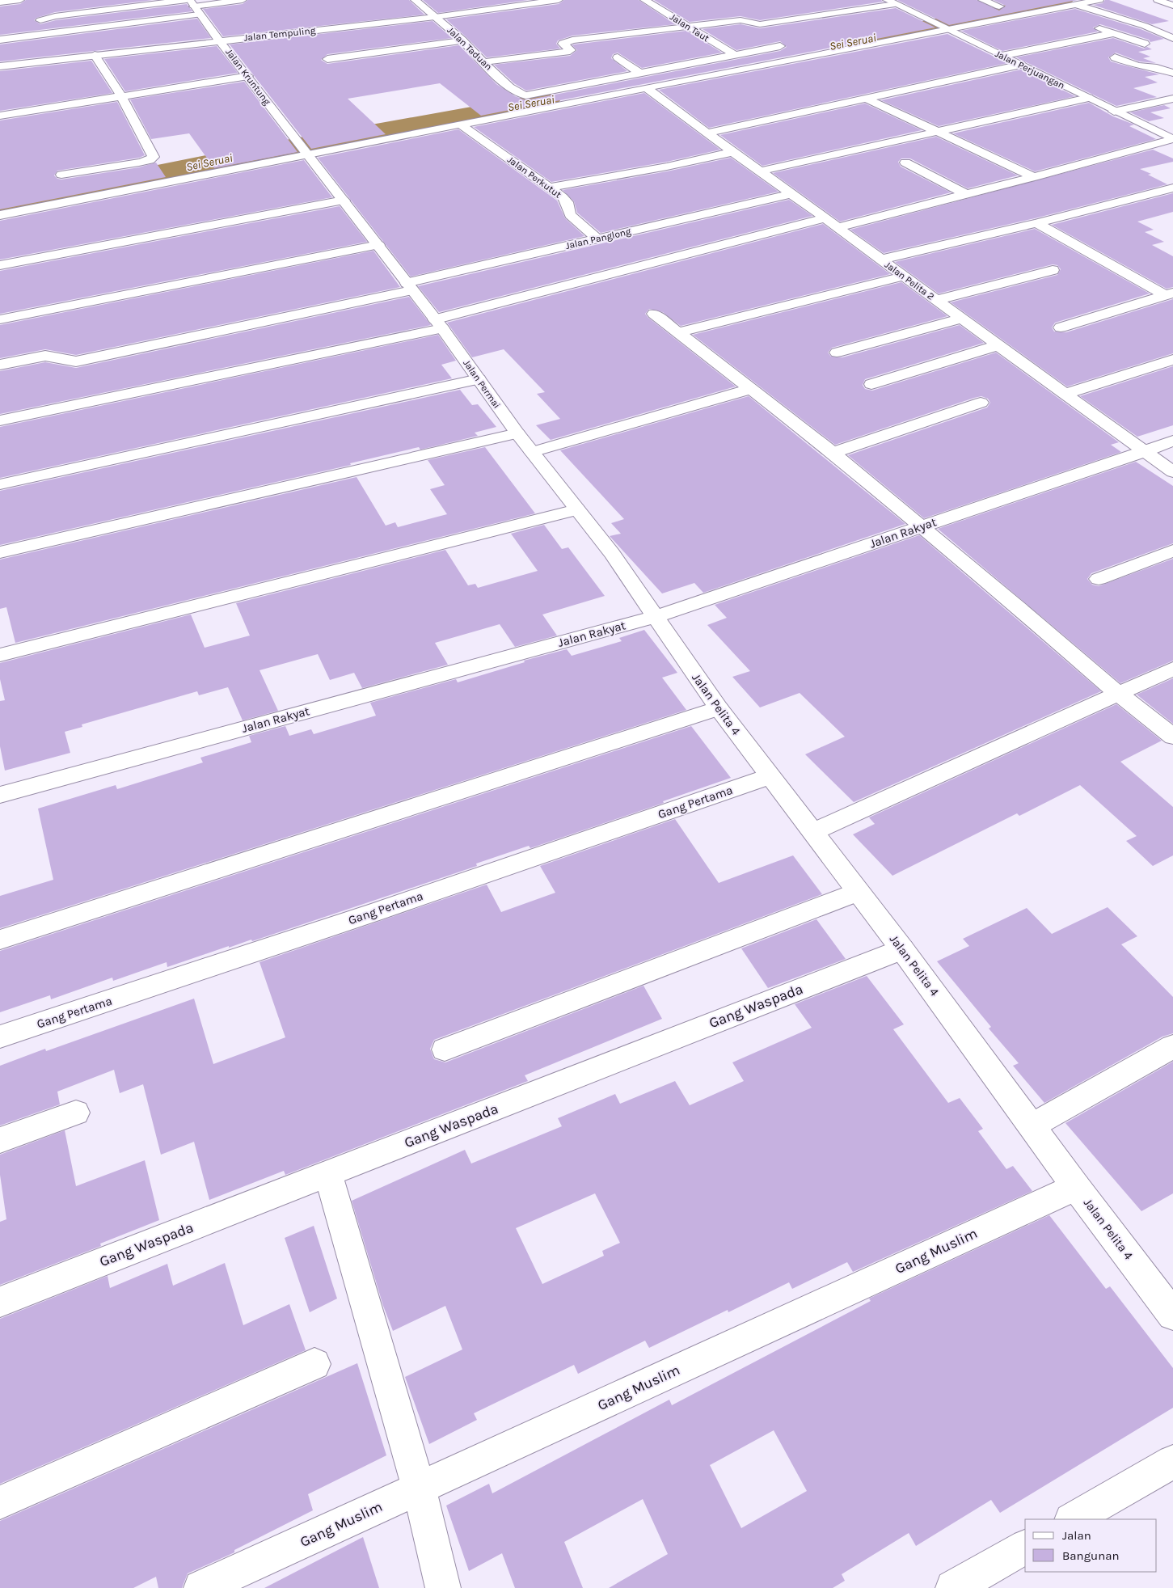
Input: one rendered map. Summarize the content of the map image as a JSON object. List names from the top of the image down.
{
  "streets": {
    "street": [
      "Jalan Taut",
      "Jalan Tempuling",
      "Jalan Taduan",
      "Jalan Perjuangan",
      "Jalan Kruntung",
      "Jalan Perkutut",
      "Jalan Panglong",
      "Jalan Pelita 2",
      "Jalan Permai",
      "Jalan Rakyat",
      "Jalan Pelita 4",
      "Gang Pertama",
      "Gang Waspada",
      "Gang Muslim"
    ]
  },
  "crossings": [
    ["Jalan Tempuling", "Jalan Taduan"],
    ["Jalan Tempuling", "Jalan Kruntung"],
    ["Jalan Kruntung", "Jalan Permai"],
    ["Jalan Perkutut", "Jalan Panglong"],
    ["Jalan Panglong", "Jalan Pelita 2"],
    ["Jalan Panglong", "Jalan Permai"],
    ["Jalan Pelita 2", "Jalan Rakyat"],
    ["Jalan Permai", "Jalan Rakyat"],
    ["Jalan Permai", "Jalan Pelita 4"],
    ["Jalan Rakyat", "Jalan Pelita 4"],
    ["Jalan Pelita 4", "Gang Pertama"],
    ["Jalan Pelita 4", "Gang Waspada"],
    ["Jalan Pelita 4", "Gang Muslim"]
  ],
  "water": ["Sei Seruai"],
  "legend": ["Jalan", "Bangunan"]
}
